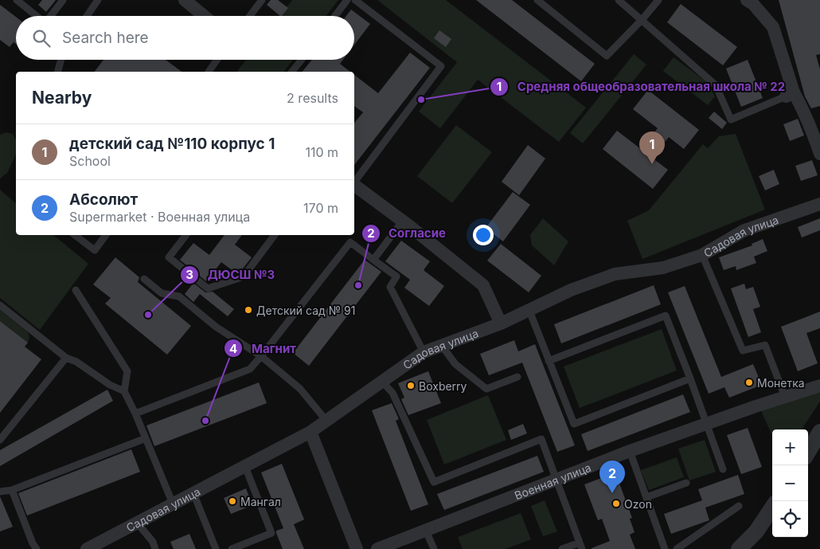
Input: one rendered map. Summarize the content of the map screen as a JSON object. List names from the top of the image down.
{
  "streets": {
    "street": ["Садовая улица", "Военная улица"]
  },
  "places": [
    "Средняя общеобразовательная школа № 22",
    "Согласие",
    "Детский сад № 91",
    "ДЮСШ №3",
    "Монетка",
    "Boxberry",
    "Магнит",
    "Мангал",
    "Ozon"
  ],
  "page": {
    "search": "Search here",
    "heading": ["Nearby", "2 results"],
    "list": [
      {
        "mark": "1",
        "name": "детский сад №110 корпус 1",
        "note": "School",
        "value": "110 m"
      },
      {
        "mark": "2",
        "name": "Абсолют",
        "note": "Supermarket · Военная улица",
        "value": "170 m"
      }
    ],
    "pins": ["1", "2"],
    "map_buttons": ["+", "−"]
  }
}
